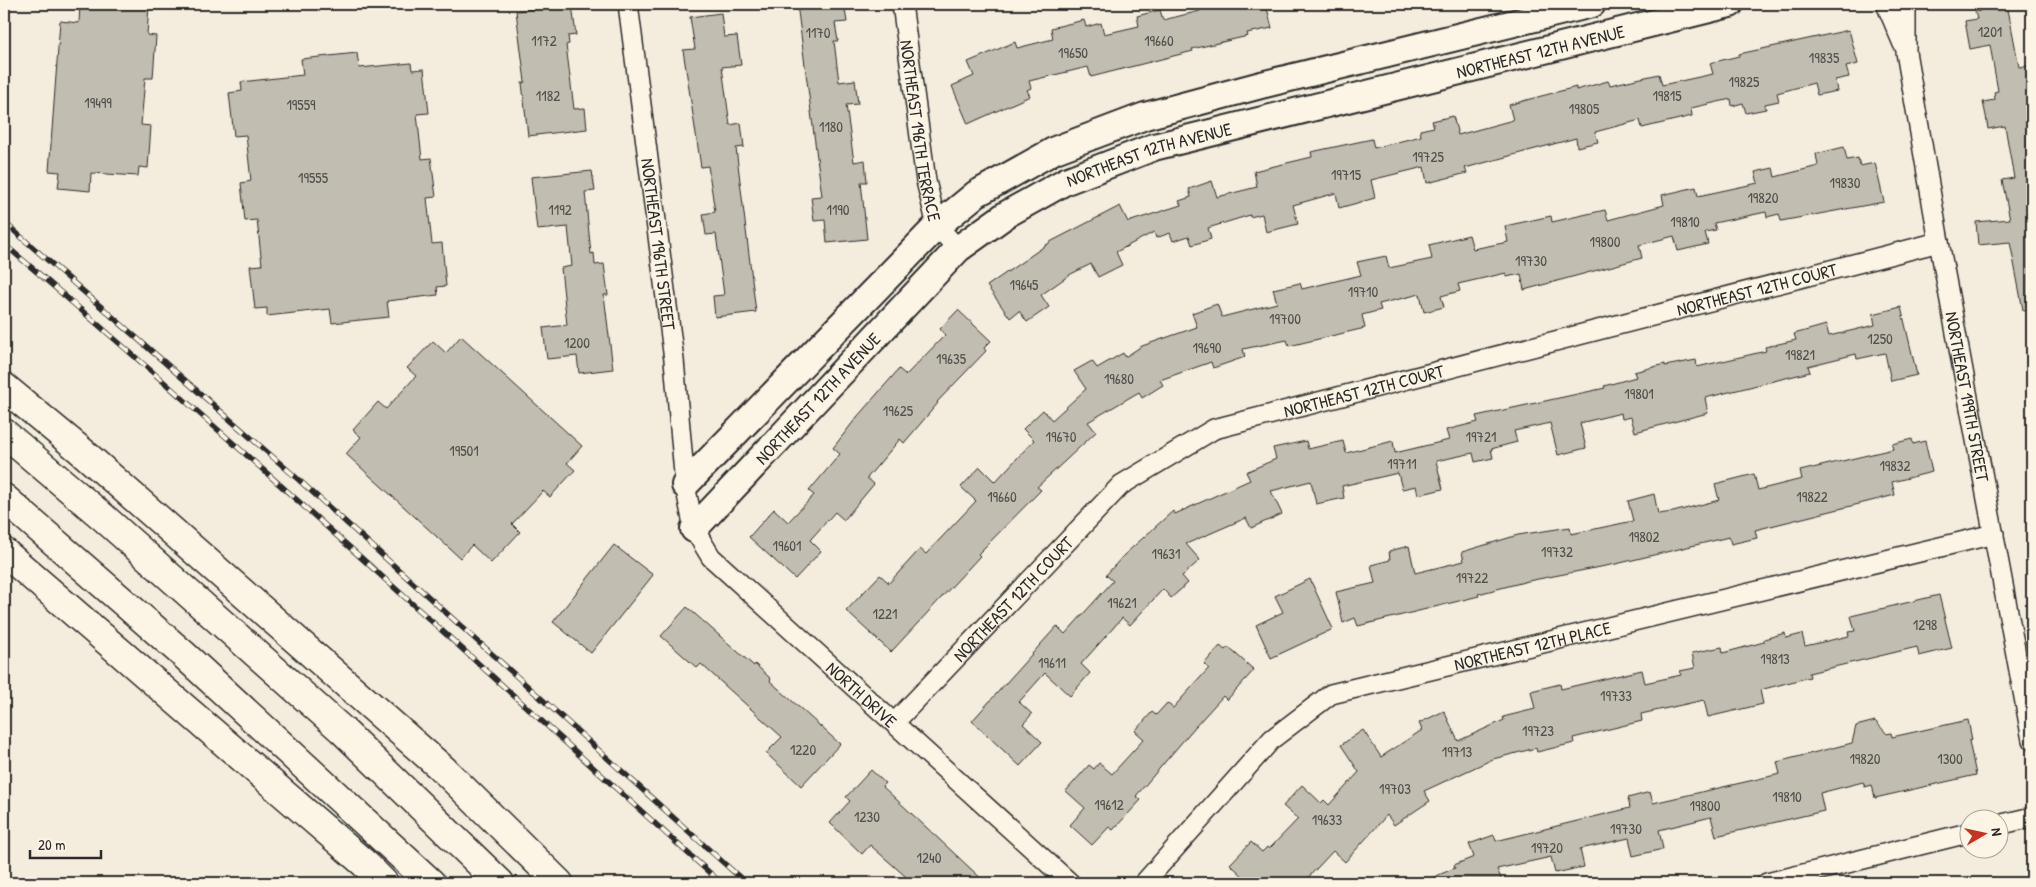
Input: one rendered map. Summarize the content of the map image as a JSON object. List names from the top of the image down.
{
  "streets": {
    "street": [
      "NORTHEAST 12TH AVENUE",
      "NORTHEAST 196TH TERRACE",
      "NORTHEAST 196TH STREET",
      "NORTHEAST 12TH COURT",
      "NORTHEAST 199TH STREET",
      "NORTHEAST 12TH PLACE",
      "NORTH DRIVE"
    ]
  },
  "crossings": [
    ["NORTHEAST 12TH AVENUE", "NORTHEAST 196TH TERRACE"],
    ["NORTHEAST 12TH AVENUE", "NORTHEAST 196TH STREET"],
    ["NORTHEAST 12TH AVENUE", "NORTH DRIVE"],
    ["NORTHEAST 196TH STREET", "NORTH DRIVE"],
    ["NORTHEAST 12TH COURT", "NORTHEAST 199TH STREET"],
    ["NORTHEAST 12TH COURT", "NORTH DRIVE"],
    ["NORTHEAST 199TH STREET", "NORTHEAST 12TH PLACE"]
  ],
  "house_numbers": [
    "1201",
    "1170",
    "1172",
    "19660",
    "19650",
    "19835",
    "19825",
    "1182",
    "19815",
    "19499",
    "19559",
    "19805",
    "1180",
    "19725",
    "19715",
    "19555",
    "19830",
    "19820",
    "1192",
    "1190",
    "19810",
    "19800",
    "19730",
    "19645",
    "19710",
    "19700",
    "1250",
    "1200",
    "19690",
    "19821",
    "19635",
    "19680",
    "19801",
    "19625",
    "19670",
    "19721",
    "19501",
    "19711",
    "19832",
    "19660",
    "19822",
    "19802",
    "19601",
    "19732",
    "19631",
    "19722",
    "19621",
    "1221",
    "1298",
    "19813",
    "19611",
    "19733",
    "19723",
    "1220",
    "19713",
    "19820",
    "1300",
    "19703",
    "19810",
    "19612",
    "19800",
    "1230",
    "19633",
    "19730",
    "19720",
    "1240"
  ],
  "scale_bar": "20 m",
  "north": "right"
}
